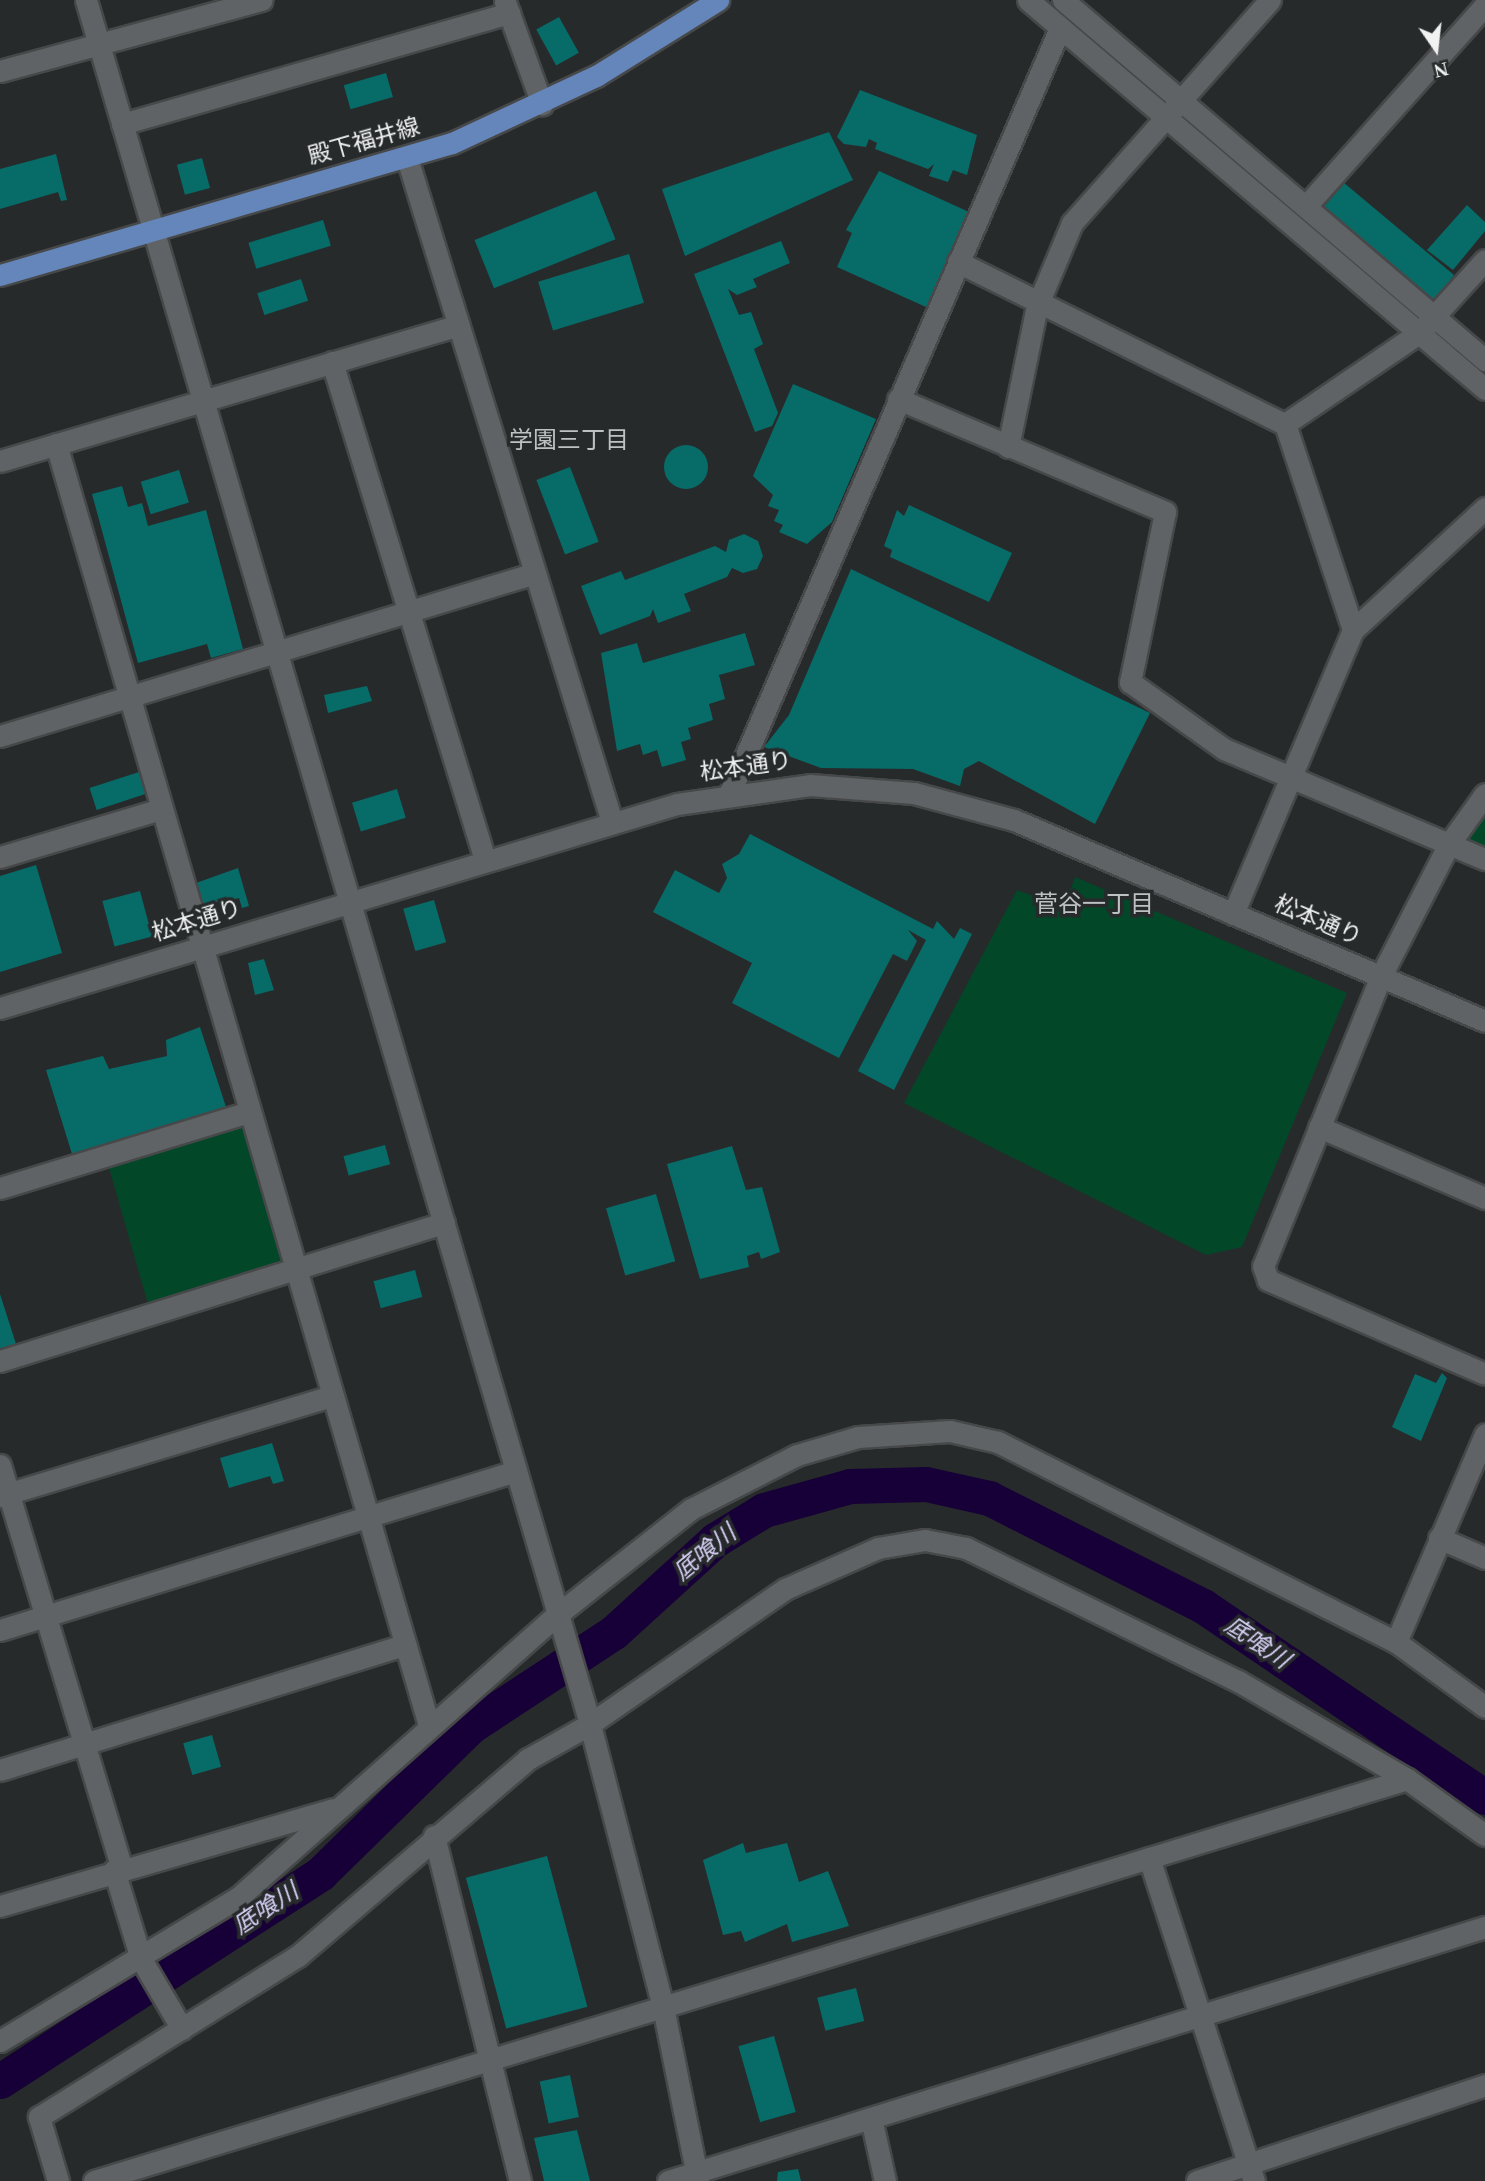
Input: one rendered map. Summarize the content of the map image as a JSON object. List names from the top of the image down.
{
  "streets": {
    "main road": ["殿下福井線"],
    "street": ["松本通り"]
  },
  "districts": ["学園三丁目", "菅谷一丁目"],
  "water": ["底喰川"],
  "north": "bottom"
}
